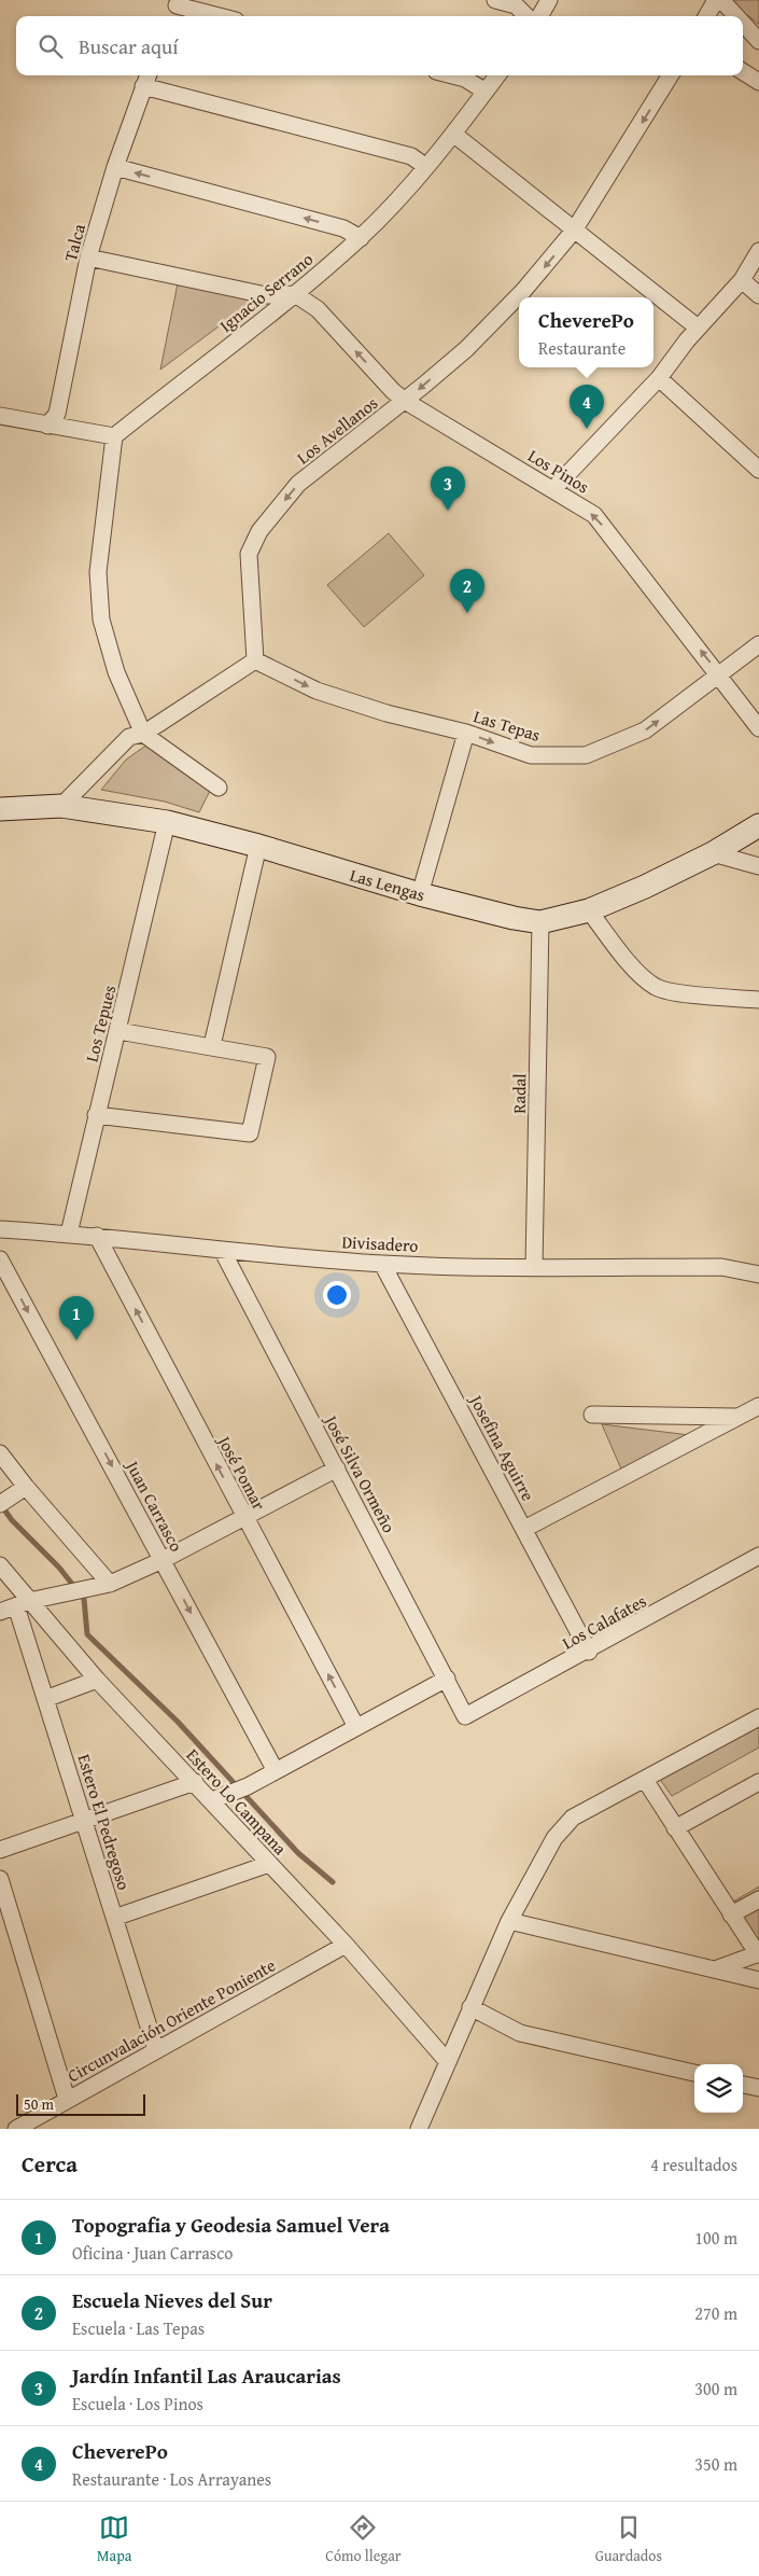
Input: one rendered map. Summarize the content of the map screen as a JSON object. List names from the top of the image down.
{
  "streets": {
    "street": [
      "Talca",
      "Ignacio Serrano",
      "Los Avellanos",
      "Los Pinos",
      "Las Tepas",
      "Las Lengas",
      "Los Tepues",
      "Radal",
      "Divisadero",
      "Josefina Aguirre",
      "José Pomar",
      "José Silva Ormeño",
      "Juan Carrasco",
      "Los Calafates",
      "Estero Lo Campana",
      "Estero El Pedregoso",
      "Circunvalación Oriente Poniente"
    ]
  },
  "crossings": [
    ["Ignacio Serrano", "Los Pinos"],
    ["Los Avellanos", "Los Pinos"],
    ["Los Avellanos", "Las Tepas"],
    ["Los Pinos", "Las Tepas"],
    ["Las Lengas", "Los Tepues"],
    ["Las Lengas", "Radal"],
    ["Los Tepues", "Divisadero"],
    ["Radal", "Divisadero"],
    ["Divisadero", "Josefina Aguirre"],
    ["Divisadero", "José Pomar"],
    ["Divisadero", "José Silva Ormeño"],
    ["Josefina Aguirre", "Los Calafates"],
    ["José Silva Ormeño", "Los Calafates"],
    ["Estero Lo Campana", "Estero El Pedregoso"],
    ["Estero Lo Campana", "Circunvalación Oriente Poniente"],
    ["Estero El Pedregoso", "Circunvalación Oriente Poniente"]
  ],
  "one_way": [
    "Los Avellanos",
    "Los Pinos",
    "Las Tepas",
    "José Pomar",
    "Juan Carrasco"
  ],
  "scale_bar": "50 m",
  "page": {
    "search": "Buscar aquí",
    "popup": ["CheverePo", "Restaurante"],
    "pins": [
      "4",
      "3",
      "2",
      "1"
    ],
    "scale": "50 m",
    "heading": ["Cerca", "4 resultados"],
    "list": [
      {
        "mark": "1",
        "name": "Topografia y Geodesia Samuel Vera",
        "note": "Oficina · Juan Carrasco",
        "value": "100 m"
      },
      {
        "mark": "2",
        "name": "Escuela Nieves del Sur",
        "note": "Escuela · Las Tepas",
        "value": "270 m"
      },
      {
        "mark": "3",
        "name": "Jardín Infantil Las Araucarias",
        "note": "Escuela · Los Pinos",
        "value": "300 m"
      },
      {
        "mark": "4",
        "name": "CheverePo",
        "note": "Restaurante · Los Arrayanes",
        "value": "350 m"
      }
    ],
    "nav": ["Mapa", "Cómo llegar", "Guardados"]
  }
}
